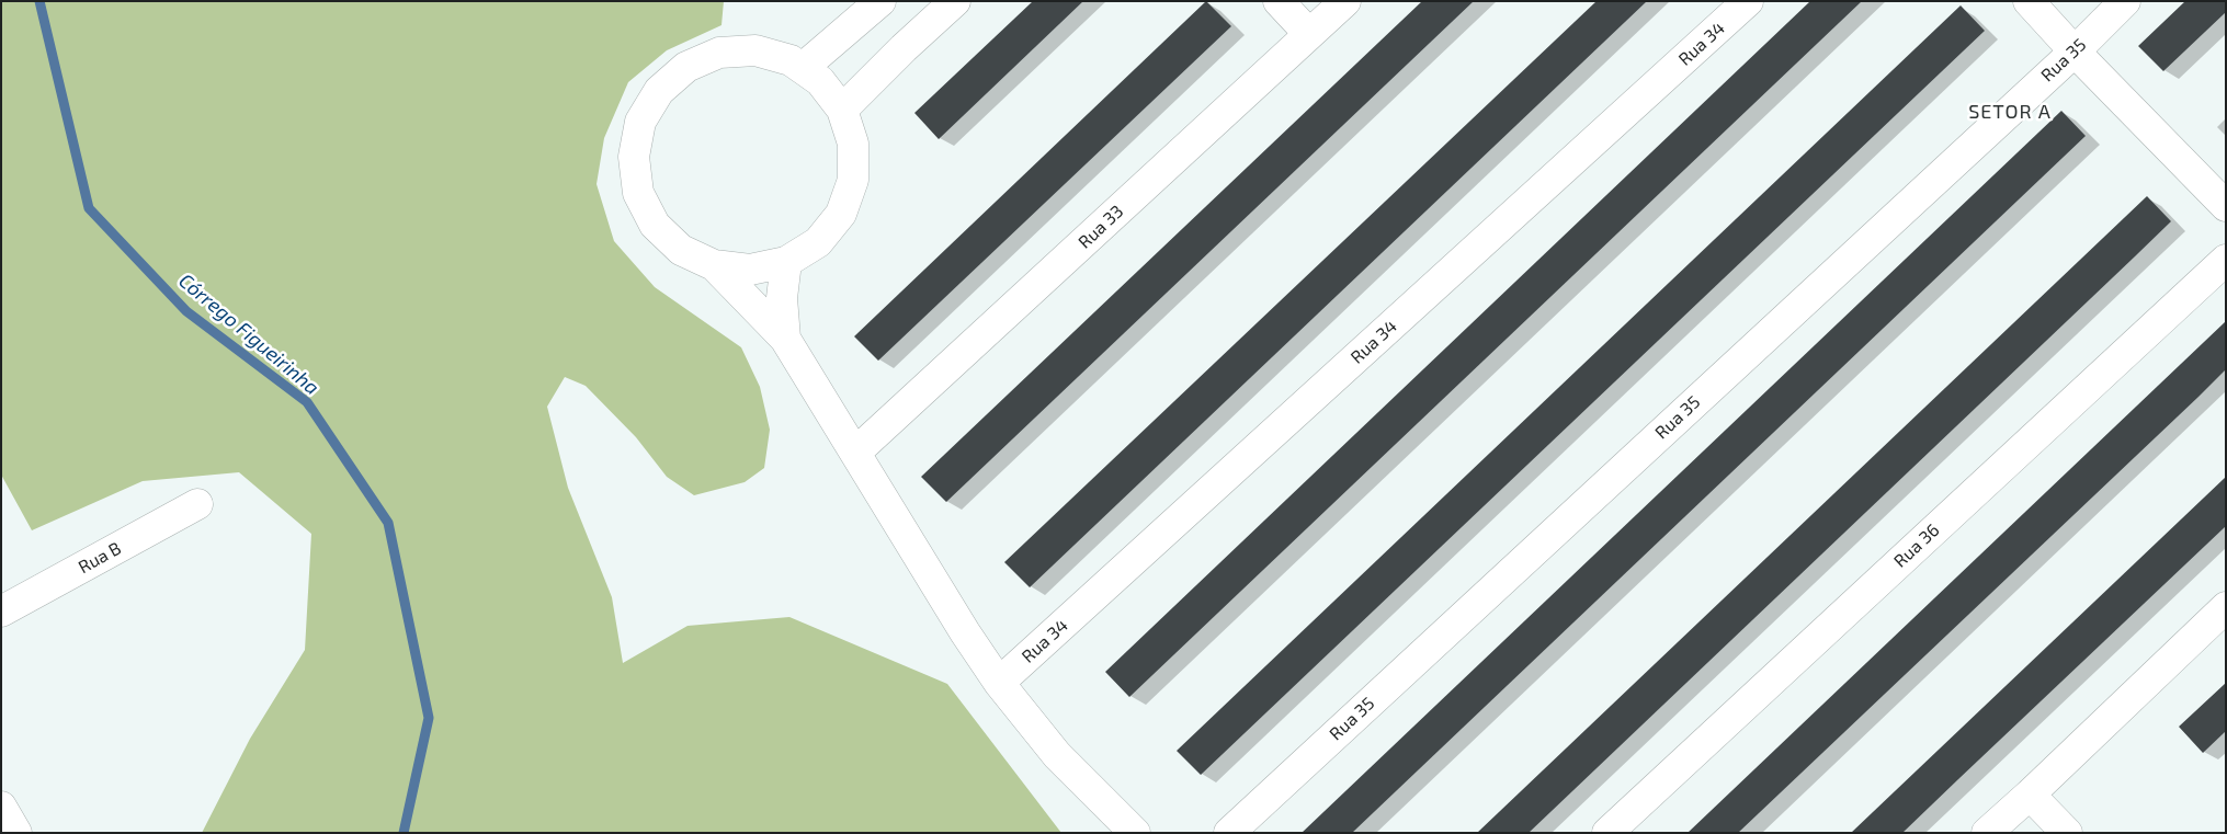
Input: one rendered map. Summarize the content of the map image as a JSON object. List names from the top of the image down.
{
  "streets": {
    "street": [
      "Rua 34",
      "Rua 35",
      "Rua 33",
      "Rua 36",
      "Rua B"
    ]
  },
  "districts": ["SETOR A"],
  "water": ["Córrego Figueirinha"]
}
